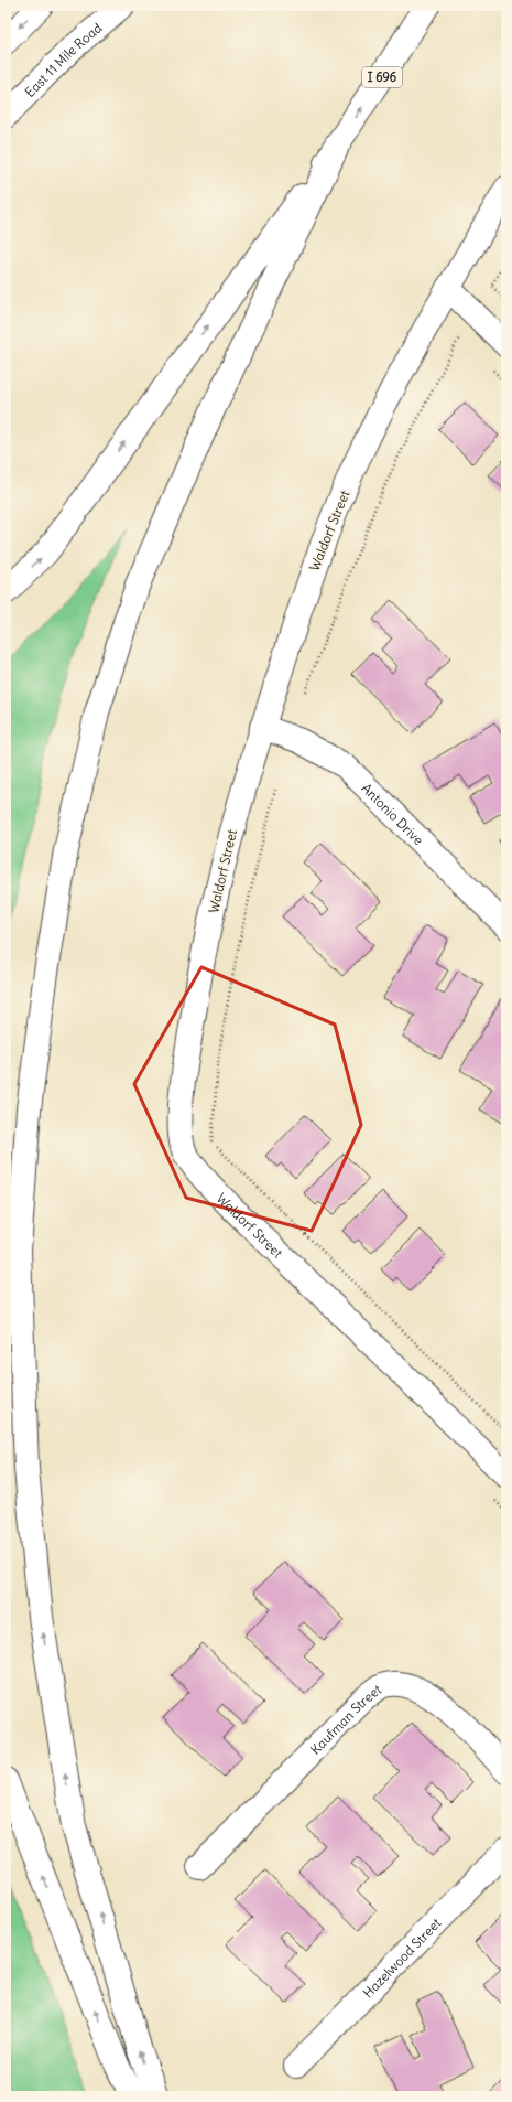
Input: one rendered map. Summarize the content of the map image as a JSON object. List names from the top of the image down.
{
  "streets": {
    "main road": [
      "East 11 Mile Road",
      "I 696",
      "Waldorf Street",
      "Antonio Drive",
      "Kaufman Street",
      "Hazelwood Street"
    ]
  },
  "crossings": [
    ["Waldorf Street", "Antonio Drive"]
  ]
}
